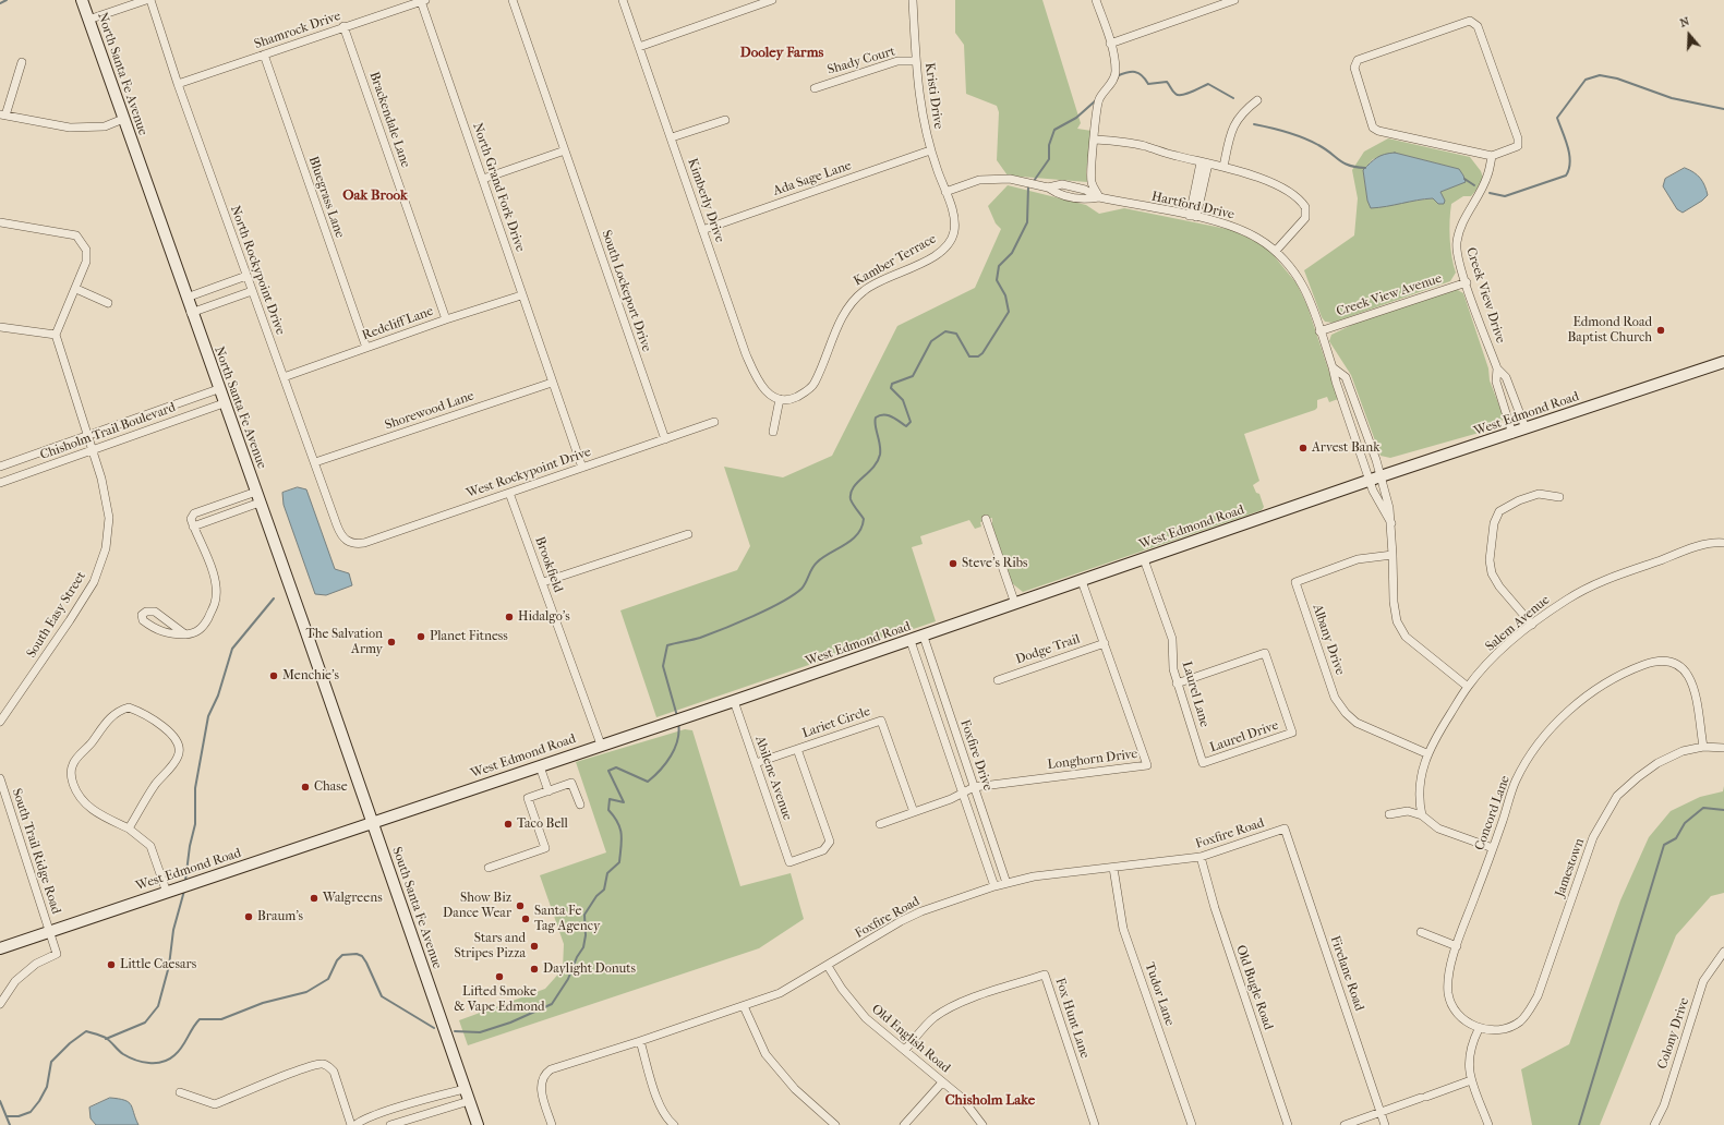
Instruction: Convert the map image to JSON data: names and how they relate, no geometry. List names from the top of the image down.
{
  "streets": {
    "main road": ["North Santa Fe Avenue", "West Edmond Road", "South Santa Fe Avenue"],
    "street": [
      "Shamrock Drive",
      "Shady Court",
      "Kristi Drive",
      "Brackendale Lane",
      "Ada Sage Lane",
      "North Grand Fork Drive",
      "Bluegrass Lane",
      "Kimberly Drive",
      "Hartford Drive",
      "Kamber Terrace",
      "North Rockypoint Drive",
      "South Lockeport Drive",
      "Creek View Avenue",
      "Creek View Drive",
      "Redcliff Lane",
      "Shorewood Lane",
      "Chisholm Trail Boulevard",
      "West Rockypoint Drive",
      "Brookfield",
      "South Easy Street",
      "Salem Avenue",
      "Albany Drive",
      "Dodge Trail",
      "Laurel Lane",
      "Lariet Circle",
      "Laurel Drive",
      "Foxfire Drive",
      "Longhorn Drive",
      "Abilene Avenue",
      "Concord Lane",
      "Foxfire Road",
      "South Trail Ridge Road",
      "Jamestown",
      "Firelane Road",
      "Old Bugle Road",
      "Tudor Lane",
      "Fox Hunt Lane",
      "Colony Drive",
      "Old English Road"
    ]
  },
  "crossings": [
    ["Shamrock Drive", "Brackendale Lane"],
    ["Shamrock Drive", "North Grand Fork Drive"],
    ["Shamrock Drive", "Bluegrass Lane"],
    ["Shamrock Drive", "North Rockypoint Drive"],
    ["Shady Court", "Kristi Drive"],
    ["North Santa Fe Avenue", "West Edmond Road"],
    ["North Santa Fe Avenue", "Chisholm Trail Boulevard"],
    ["North Santa Fe Avenue", "South Santa Fe Avenue"],
    ["Kristi Drive", "Ada Sage Lane"],
    ["Kristi Drive", "Hartford Drive"],
    ["Kristi Drive", "Kamber Terrace"],
    ["Brackendale Lane", "Redcliff Lane"],
    ["Ada Sage Lane", "Kimberly Drive"],
    ["North Grand Fork Drive", "Redcliff Lane"],
    ["North Grand Fork Drive", "Shorewood Lane"],
    ["North Grand Fork Drive", "West Rockypoint Drive"],
    ["Bluegrass Lane", "Redcliff Lane"],
    ["Kimberly Drive", "Kamber Terrace"],
    ["Hartford Drive", "Kamber Terrace"],
    ["Hartford Drive", "Creek View Avenue"],
    ["Hartford Drive", "West Edmond Road"],
    ["Hartford Drive", "Salem Avenue"],
    ["Hartford Drive", "Albany Drive"],
    ["North Rockypoint Drive", "Redcliff Lane"],
    ["North Rockypoint Drive", "Shorewood Lane"],
    ["North Rockypoint Drive", "West Rockypoint Drive"],
    ["South Lockeport Drive", "West Rockypoint Drive"],
    ["Creek View Avenue", "Creek View Drive"],
    ["Creek View Drive", "West Edmond Road"],
    ["West Edmond Road", "Brookfield"],
    ["West Edmond Road", "Laurel Lane"],
    ["West Edmond Road", "Foxfire Drive"],
    ["West Edmond Road", "Longhorn Drive"],
    ["West Edmond Road", "Abilene Avenue"],
    ["West Edmond Road", "South Trail Ridge Road"],
    ["West Edmond Road", "South Santa Fe Avenue"],
    ["Chisholm Trail Boulevard", "South Easy Street"],
    ["West Rockypoint Drive", "Brookfield"],
    ["Salem Avenue", "Albany Drive"],
    ["Dodge Trail", "Longhorn Drive"],
    ["Laurel Lane", "Laurel Drive"],
    ["Lariet Circle", "Longhorn Drive"],
    ["Lariet Circle", "Abilene Avenue"],
    ["Foxfire Drive", "Longhorn Drive"],
    ["Foxfire Drive", "Foxfire Road"],
    ["Concord Lane", "Jamestown"],
    ["Foxfire Road", "Firelane Road"],
    ["Foxfire Road", "Old Bugle Road"],
    ["Foxfire Road", "Tudor Lane"],
    ["Foxfire Road", "Old English Road"],
    ["Fox Hunt Lane", "Old English Road"]
  ],
  "districts": ["Dooley Farms", "Oak Brook", "Chisholm Lake"],
  "places": [
    "Edmond Road Baptist Church",
    "Arvest Bank",
    "Steve's Ribs",
    "Hidalgo's",
    "Planet Fitness",
    "The Salvation Army",
    "Menchie's",
    "Chase",
    "Taco Bell",
    "Walgreens",
    "Show Biz Dance Wear",
    "Braum's",
    "Santa Fe Tag Agency",
    "Stars and Stripes Pizza",
    "Little Caesars",
    "Daylight Donuts",
    "Lifted Smoke & Vape Edmond"
  ],
  "north": "top"
}
